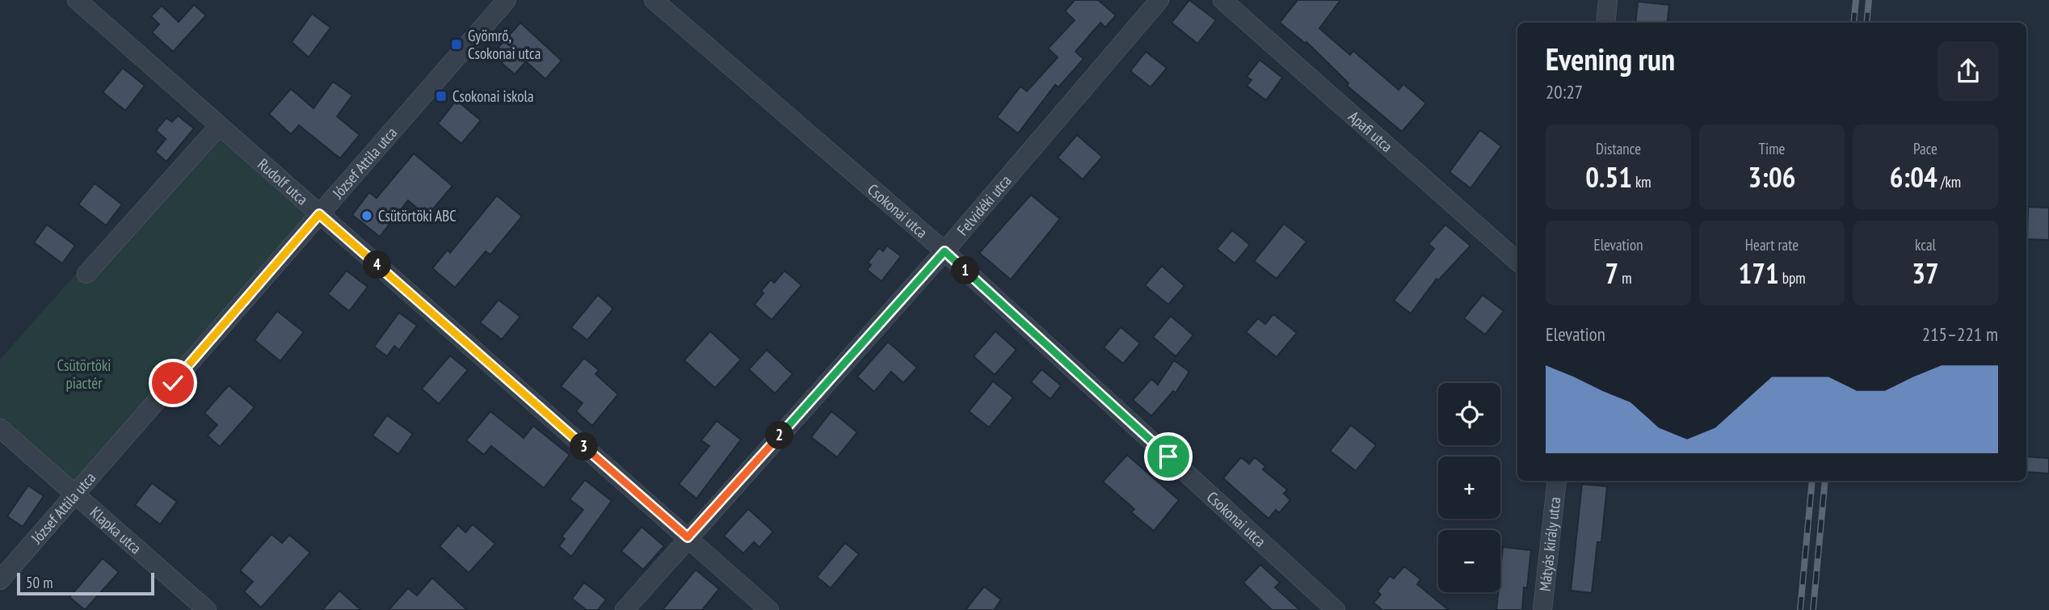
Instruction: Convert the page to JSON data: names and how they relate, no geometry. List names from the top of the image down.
{
  "streets": {
    "street": [
      "Apafi utca",
      "József Attila utca",
      "Rudolf utca",
      "Felvidéki utca",
      "Csokonai utca",
      "Klapka utca",
      "Mátyás király utca"
    ]
  },
  "crossings": [
    ["József Attila utca", "Rudolf utca"],
    ["József Attila utca", "Klapka utca"],
    ["Rudolf utca", "Felvidéki utca"],
    ["Felvidéki utca", "Csokonai utca"]
  ],
  "parks": ["Csütörtöki piactér"],
  "places": {
    "transit": ["Gyömrő, Csokonai utca", "Csokonai iskola"],
    "other": ["Csütörtöki ABC"]
  },
  "scale_bar": "50 m",
  "page": {
    "heading": ["Evening run", "20:27"],
    "stats": [
      ["Distance", "0.51 km"],
      ["Time", "3:06"],
      ["Pace", "6:04 /km"],
      ["Elevation", "7 m"],
      ["Heart rate", "171 bpm"],
      ["kcal", "37"]
    ],
    "pins": [
      "4",
      "1",
      "2",
      "3"
    ],
    "chart": ["Elevation", "215–221 m"],
    "map_buttons": ["+", "−"],
    "scale": "50 m"
  }
}
